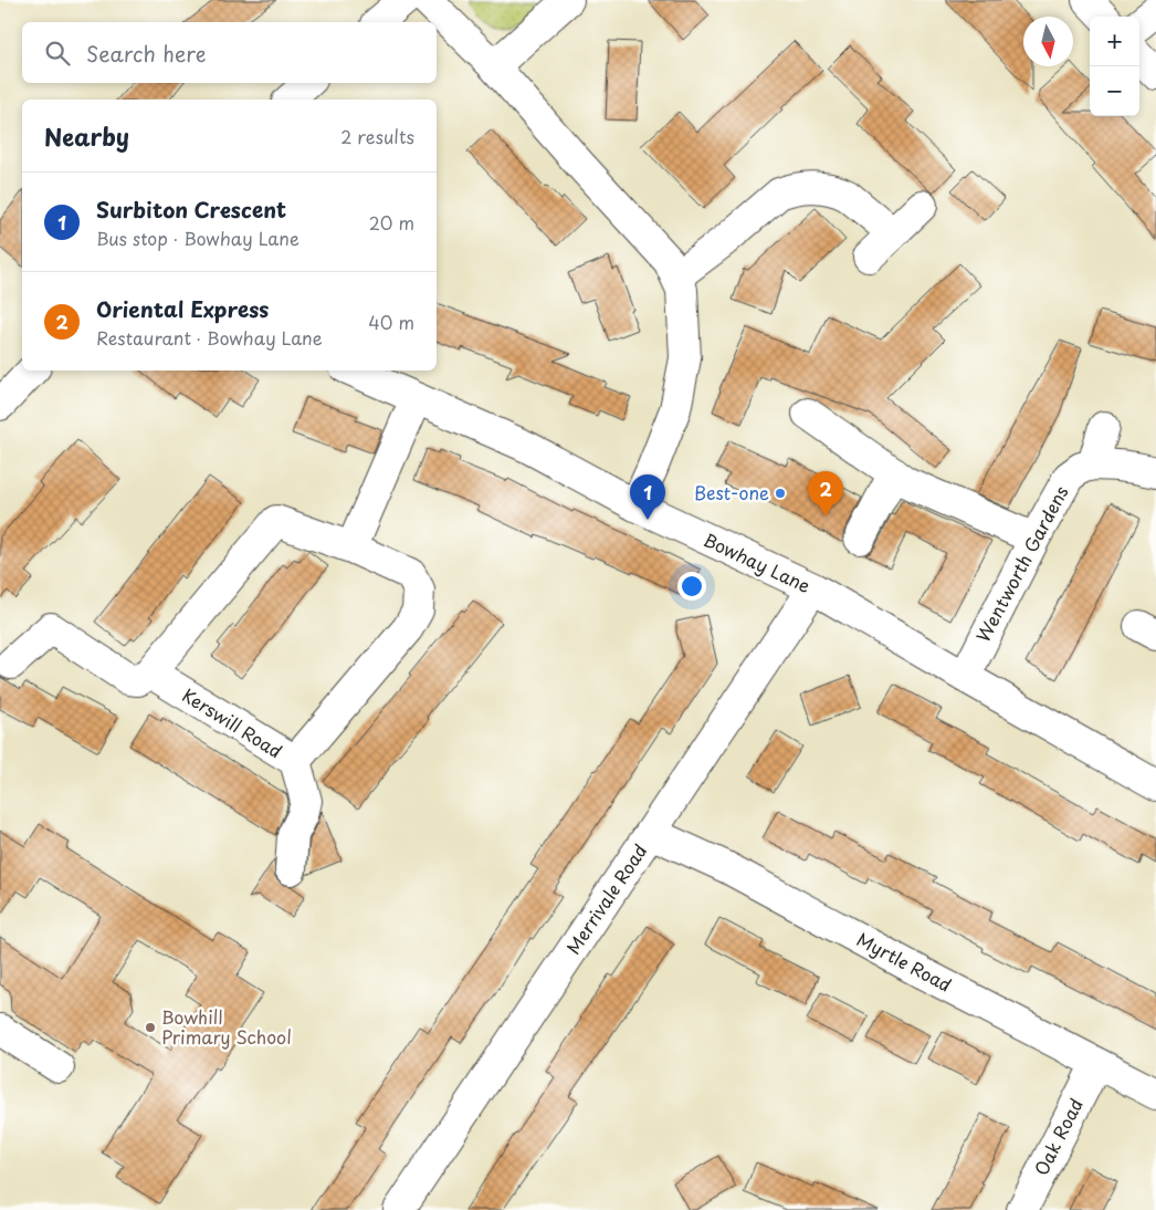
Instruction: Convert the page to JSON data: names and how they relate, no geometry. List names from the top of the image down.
{
  "streets": {
    "street": [
      "Bowhay Lane",
      "Wentworth Gardens",
      "Kerswill Road",
      "Merrivale Road",
      "Myrtle Road",
      "Oak Road"
    ]
  },
  "crossings": [
    ["Bowhay Lane", "Wentworth Gardens"],
    ["Bowhay Lane", "Merrivale Road"],
    ["Merrivale Road", "Myrtle Road"],
    ["Myrtle Road", "Oak Road"]
  ],
  "places": ["Best-one", "Bowhill Primary School"],
  "north": "bottom",
  "page": {
    "map_buttons": ["+", "−"],
    "search": "Search here",
    "heading": ["Nearby", "2 results"],
    "list": [
      {
        "mark": "1",
        "name": "Surbiton Crescent",
        "note": "Bus stop · Bowhay Lane",
        "value": "20 m"
      },
      {
        "mark": "2",
        "name": "Oriental Express",
        "note": "Restaurant · Bowhay Lane",
        "value": "40 m"
      }
    ],
    "pins": ["2", "1"]
  }
}
